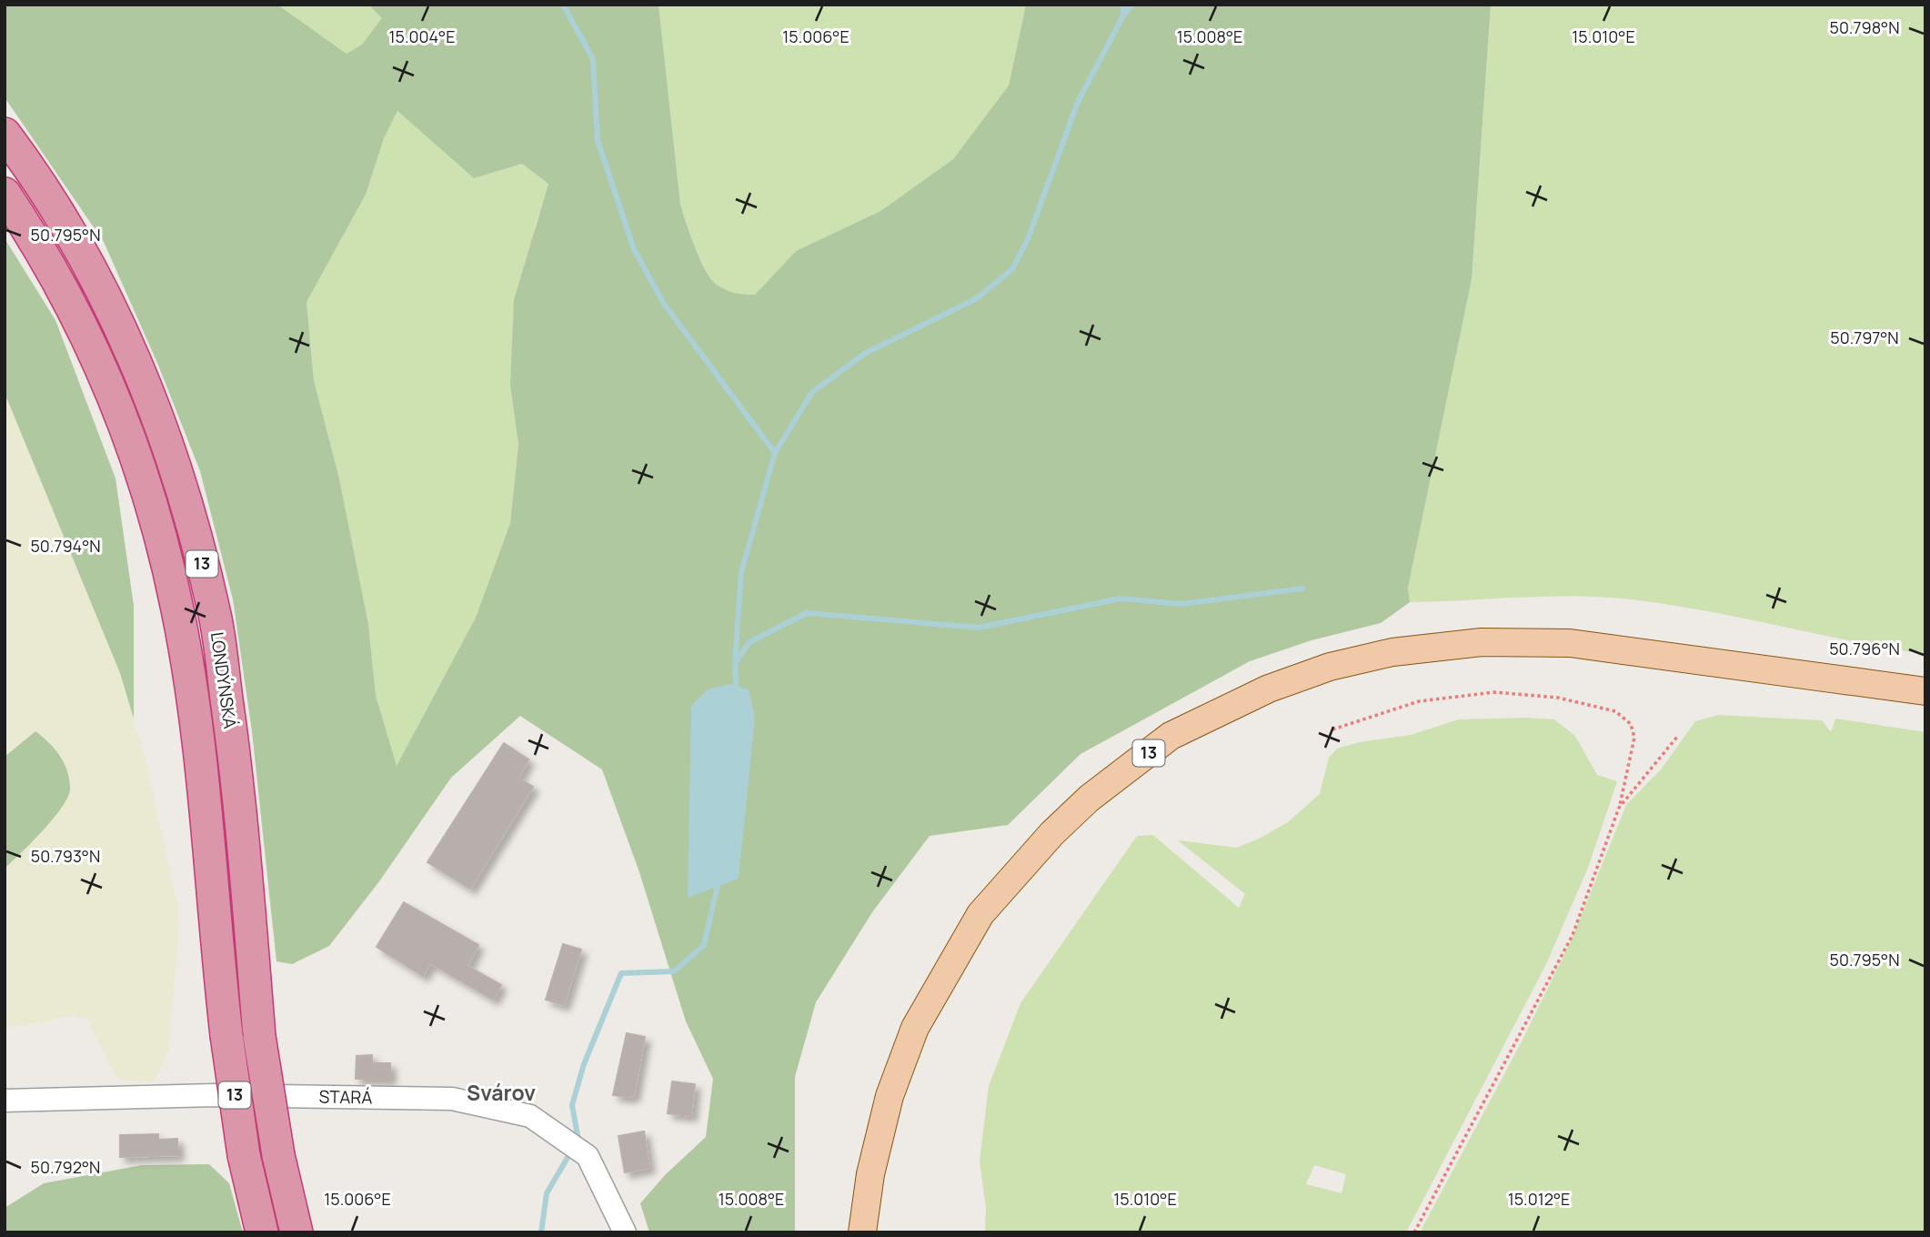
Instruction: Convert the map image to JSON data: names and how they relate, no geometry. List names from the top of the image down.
{
  "streets": {
    "highway": ["13", "LONDÝNSKÁ"],
    "street": ["STARÁ"]
  },
  "districts": ["Svárov"],
  "coordinates": [
    "50.798°N",
    "15.004°E",
    "15.006°E",
    "15.008°E",
    "15.010°E",
    "50.795°N",
    "50.797°N",
    "50.794°N",
    "50.796°N",
    "50.793°N",
    "50.792°N",
    "15.012°E"
  ]
}
